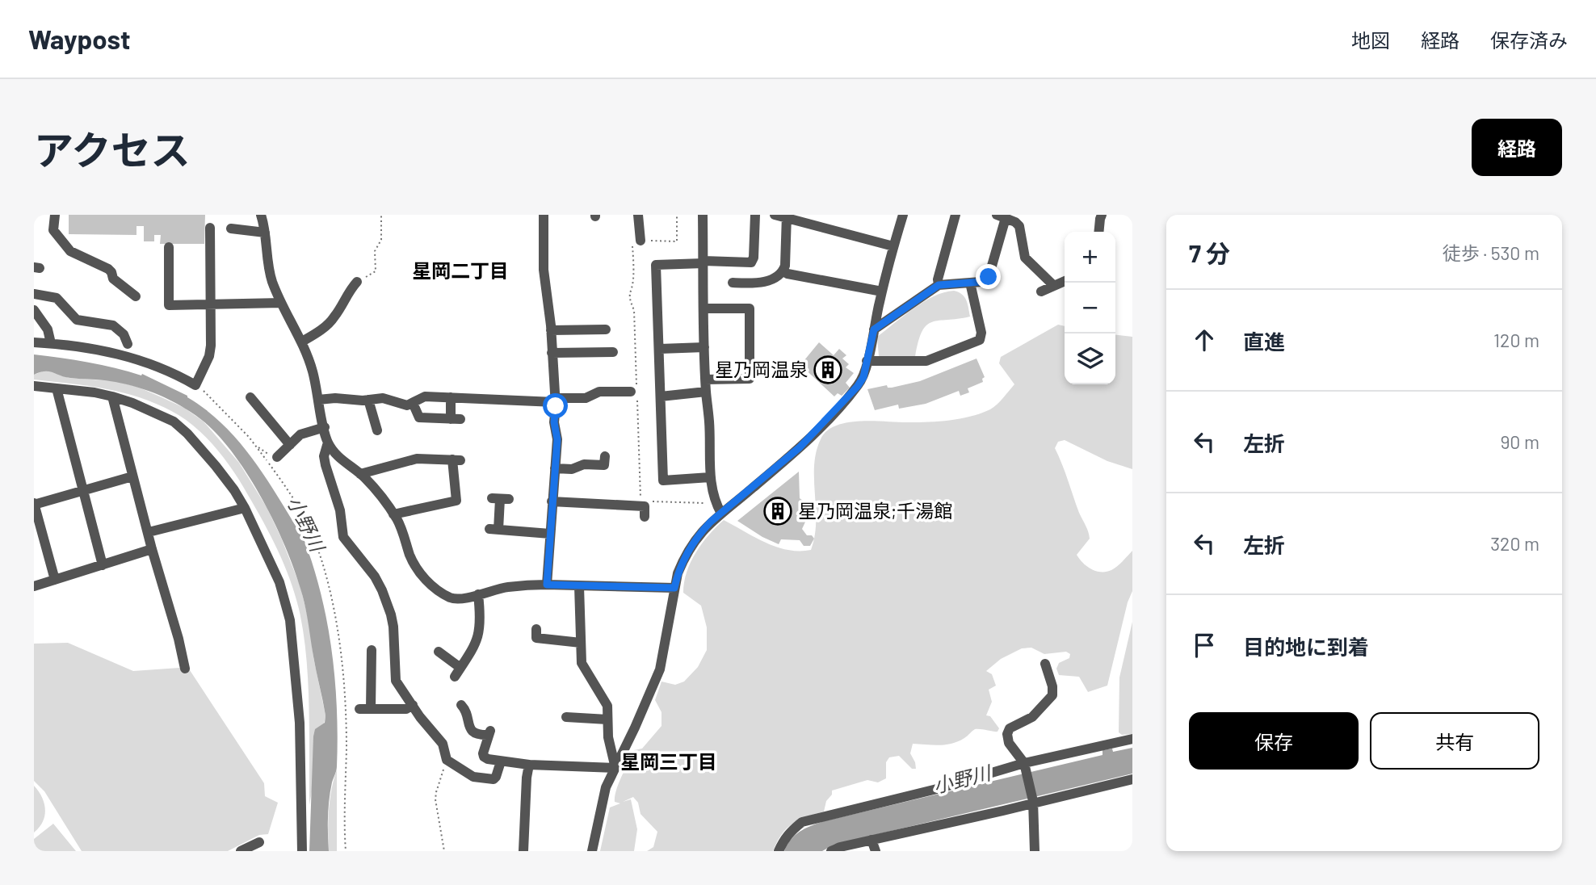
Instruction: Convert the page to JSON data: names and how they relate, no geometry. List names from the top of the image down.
{
  "districts": ["星岡二丁目", "星岡三丁目"],
  "water": ["小野川"],
  "places": {
    "building": ["星乃岡温泉", "星乃岡温泉;千湯館"]
  },
  "page": {
    "header": "Waypost",
    "nav": ["地図", "経路", "保存済み"],
    "title": "アクセス",
    "buttons": [
      "経路",
      ["保存", "共有"]
    ],
    "heading": ["7 分", "徒歩 · 530 m"],
    "map_buttons": ["+", "−"],
    "list": [
      ["直進", "120 m"],
      ["左折", "90 m"],
      ["左折", "320 m"],
      "目的地に到着"
    ]
  }
}
